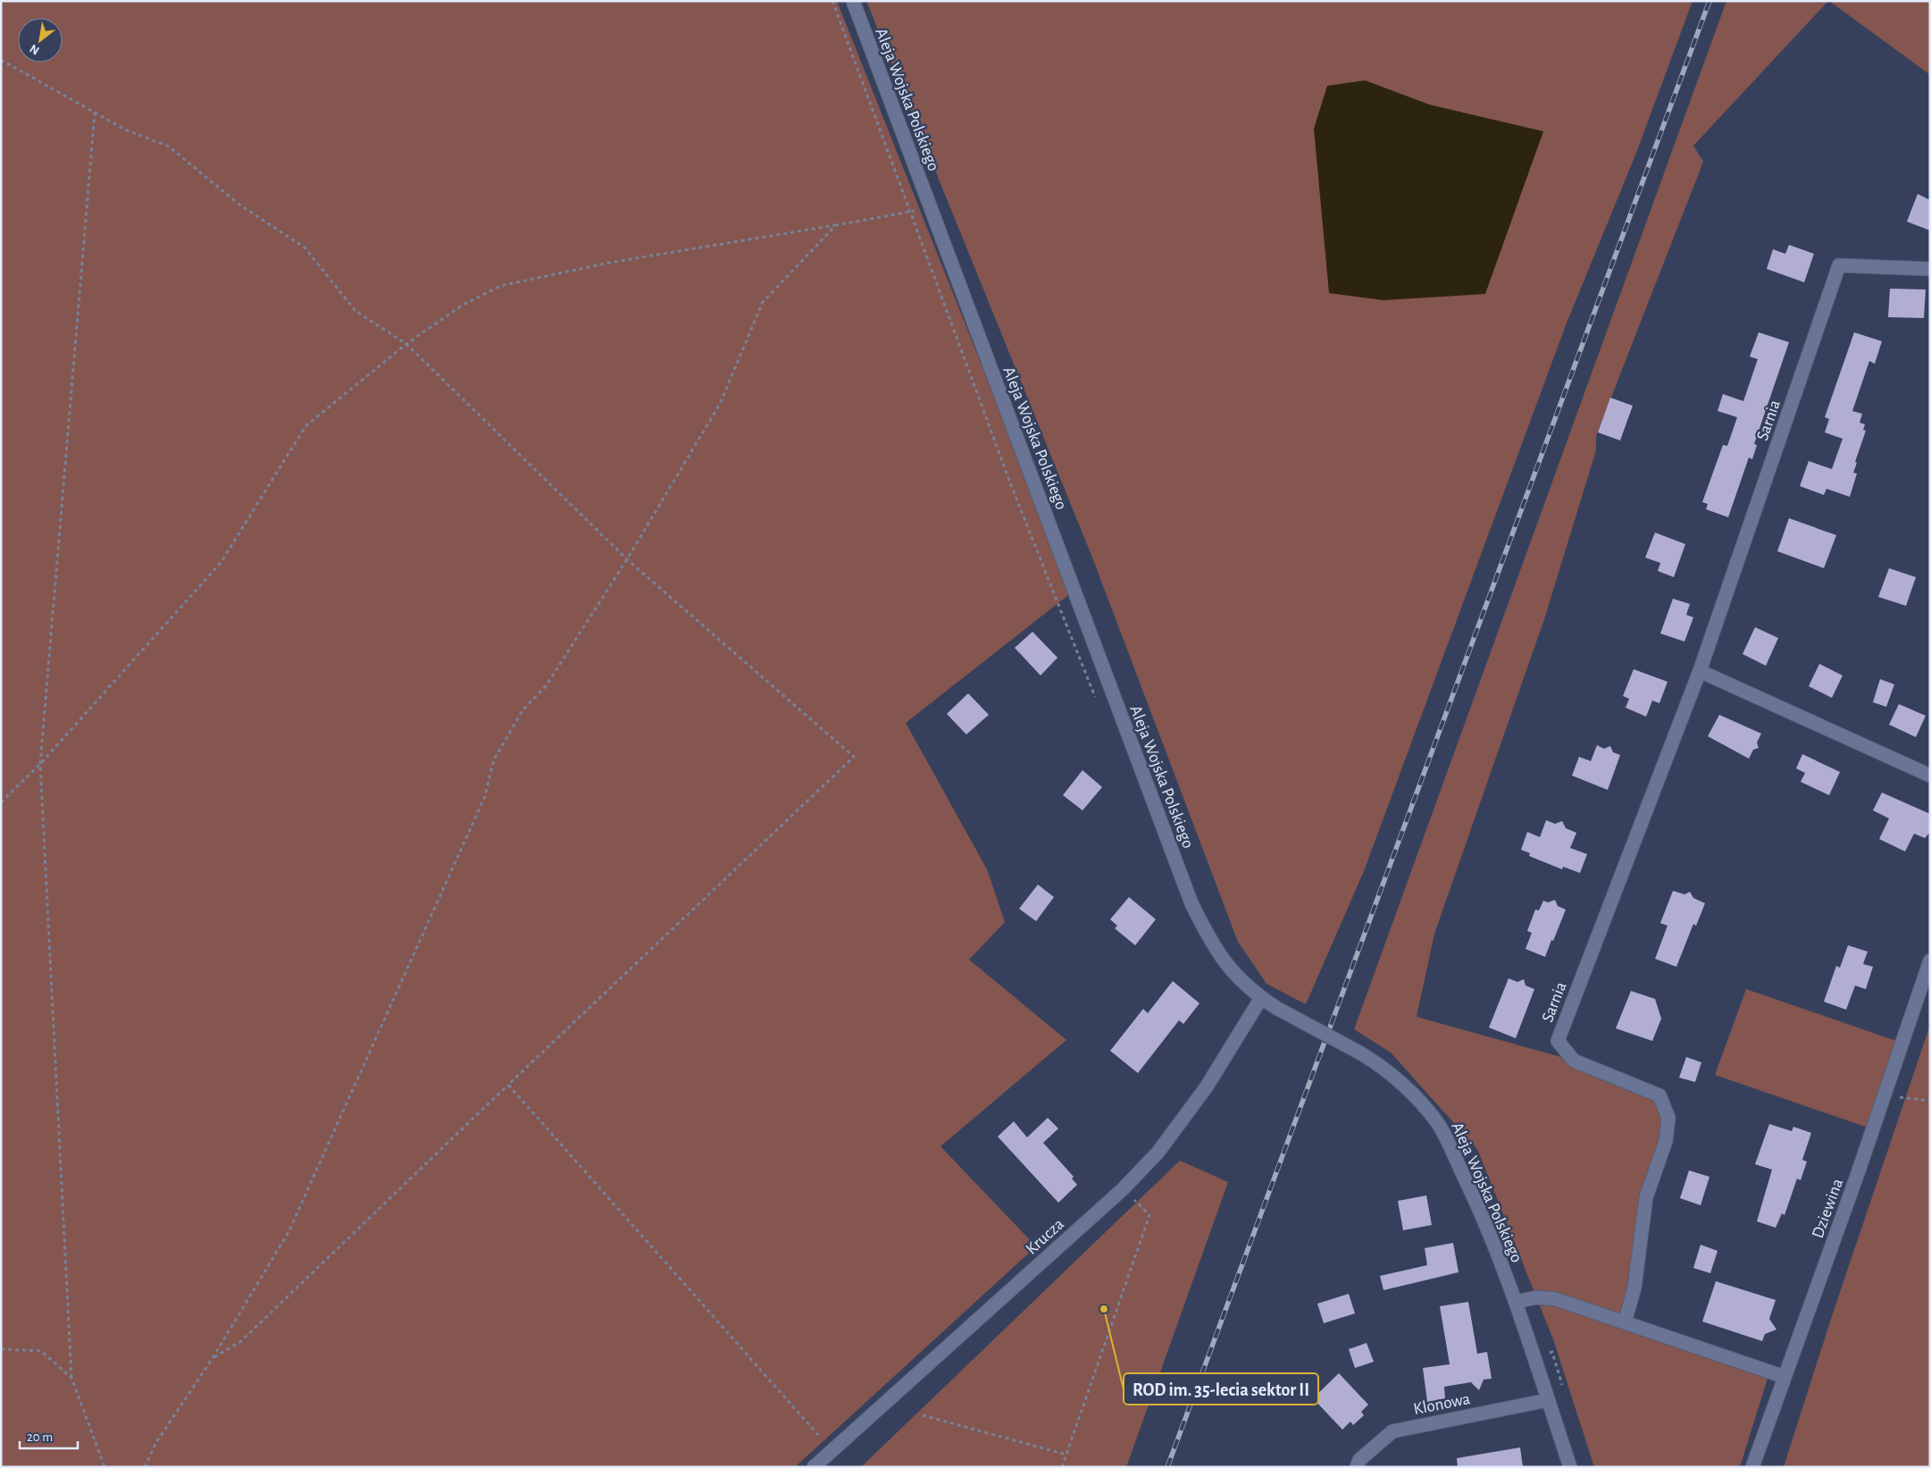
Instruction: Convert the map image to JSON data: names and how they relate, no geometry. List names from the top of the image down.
{
  "streets": {
    "street": [
      "Aleja Wojska Polskiego",
      "Sarnia",
      "Dziewina",
      "Krucza",
      "Klonowa"
    ]
  },
  "crossings": [
    ["Aleja Wojska Polskiego", "Krucza"],
    ["Aleja Wojska Polskiego", "Klonowa"]
  ],
  "places": ["ROD im. 35-lecia sektor II"],
  "scale_bar": "20 m",
  "north": "bottom left"
}
